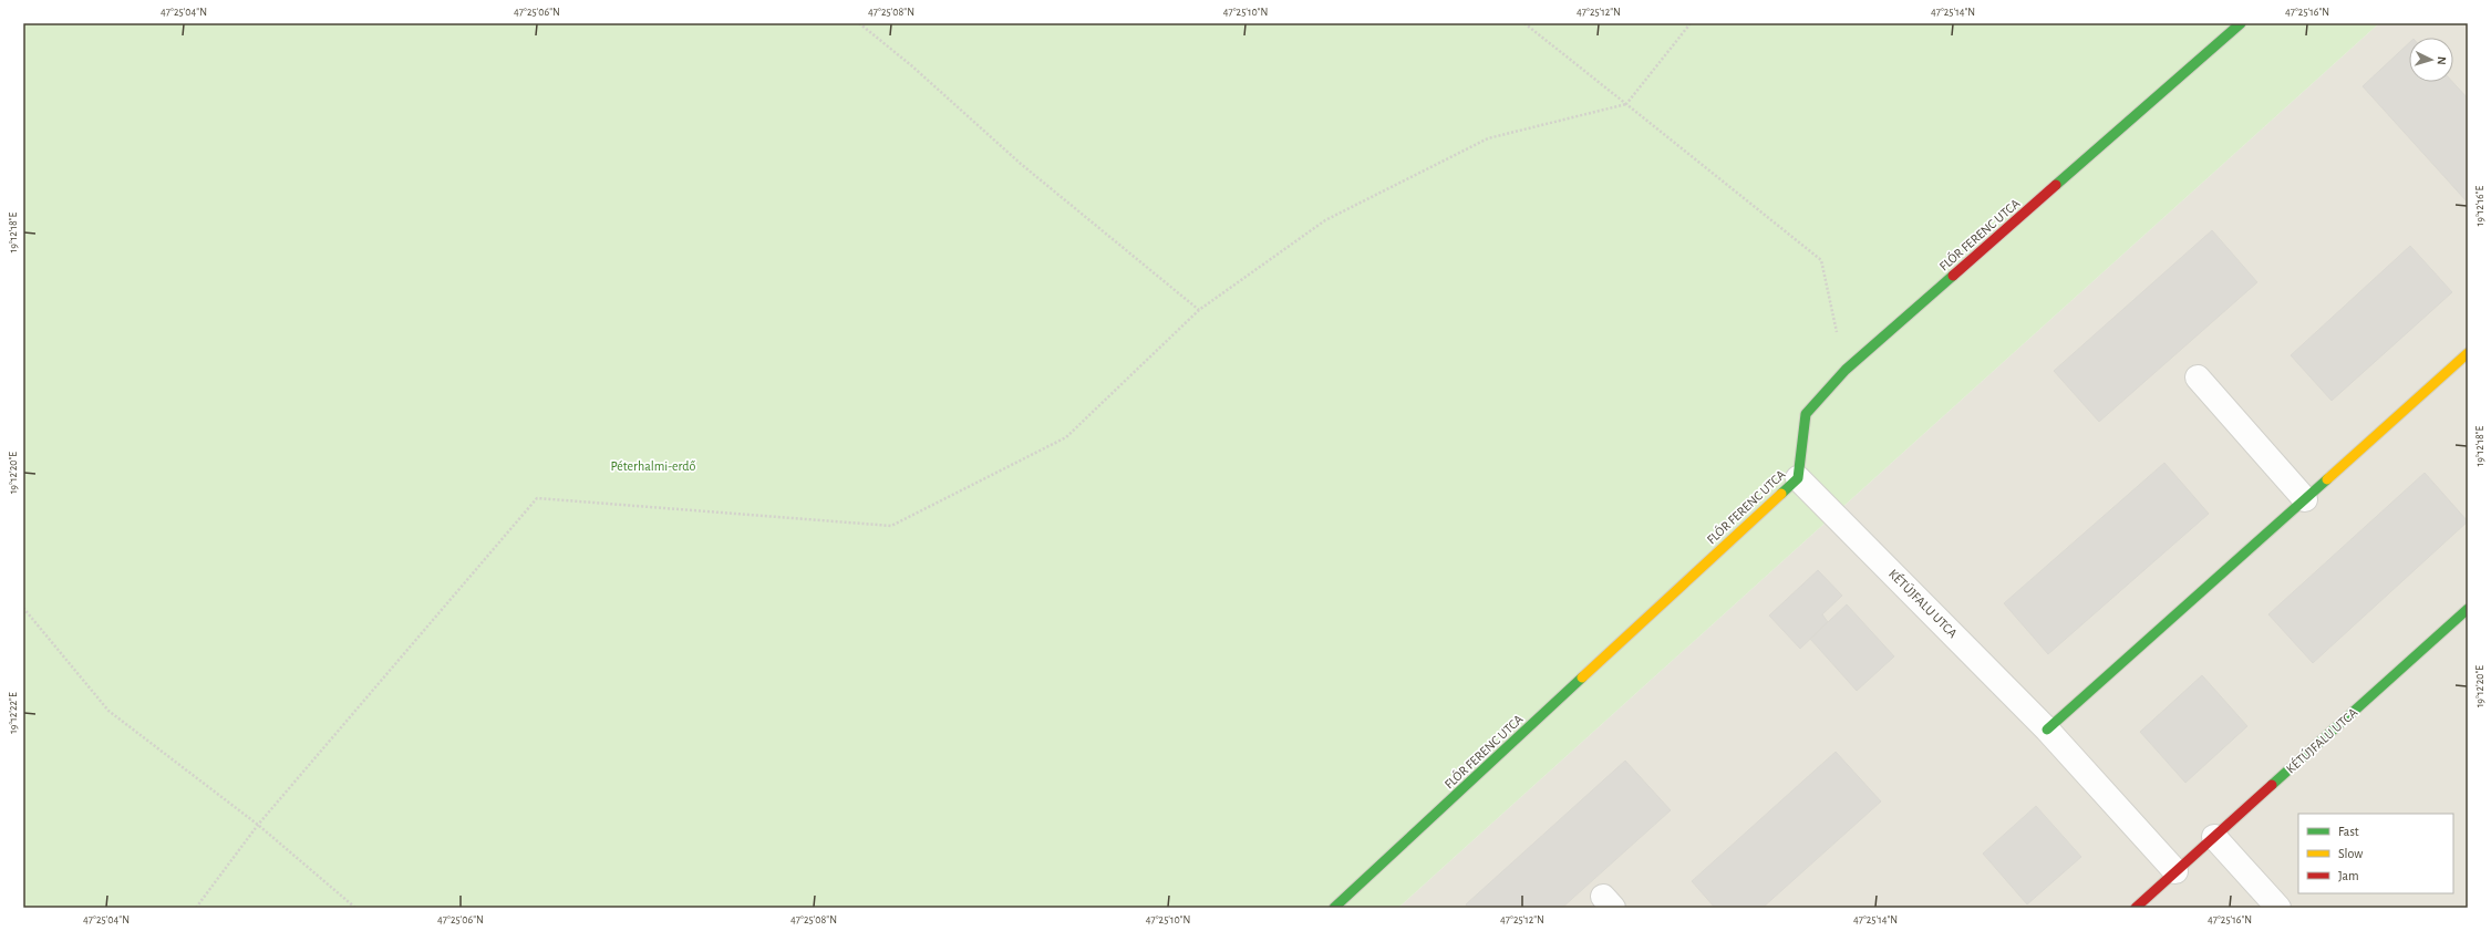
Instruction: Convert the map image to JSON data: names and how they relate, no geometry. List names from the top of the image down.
{
  "streets": {
    "street": ["FLÓR FERENC UTCA", "KÉTÚJFALU UTCA"]
  },
  "crossings": [
    ["FLÓR FERENC UTCA", "KÉTÚJFALU UTCA"]
  ],
  "parks": ["Péterhalmi-erdő"],
  "legend": ["Fast", "Slow", "Jam"],
  "north": "right",
  "coordinates": [
    "47°25'04\"N",
    "47°25'06\"N",
    "47°25'08\"N",
    "47°25'10\"N",
    "47°25'12\"N",
    "47°25'14\"N",
    "47°25'16\"N",
    "19°12'16\"E",
    "19°12'18\"E",
    "19°12'20\"E",
    "19°12'22\"E"
  ]
}
